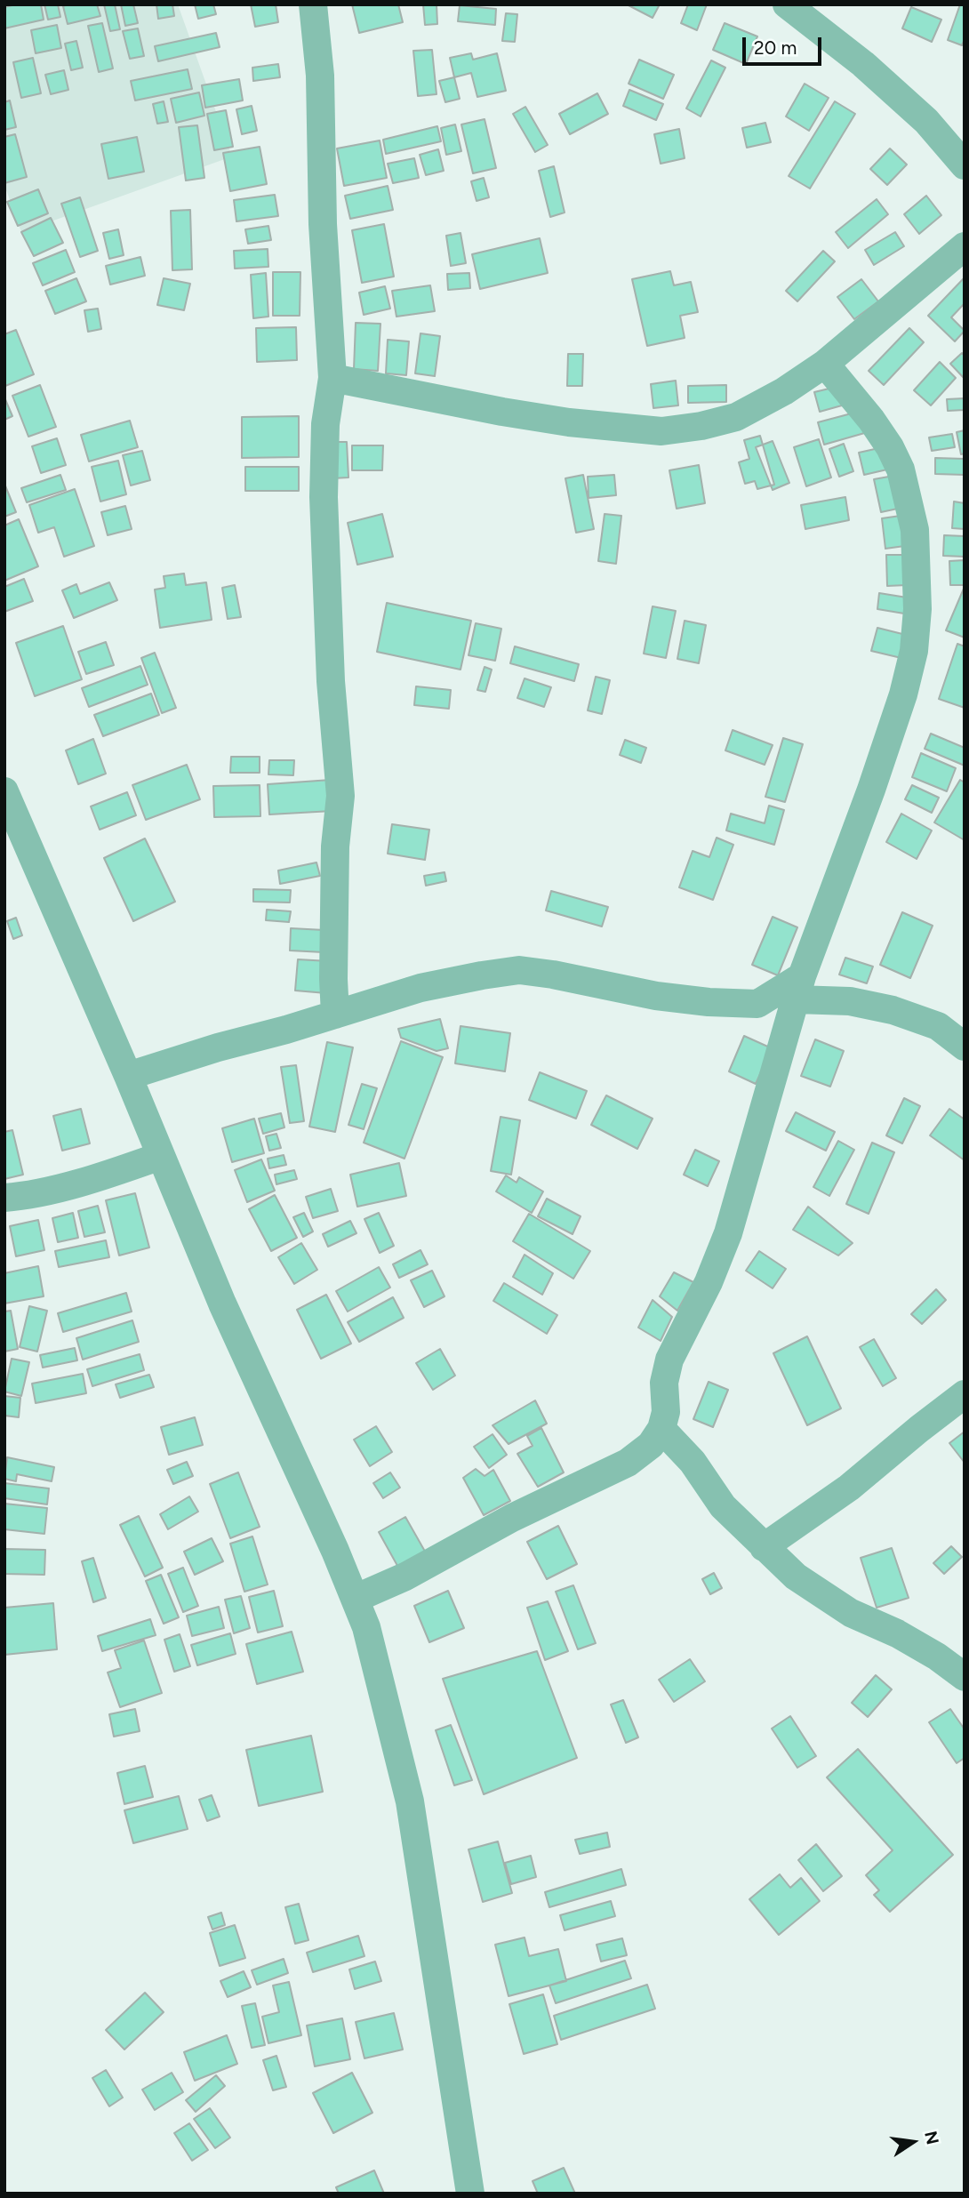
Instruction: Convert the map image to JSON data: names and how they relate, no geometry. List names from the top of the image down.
{
  "scale_bar": "20 m",
  "north": "right"
}
